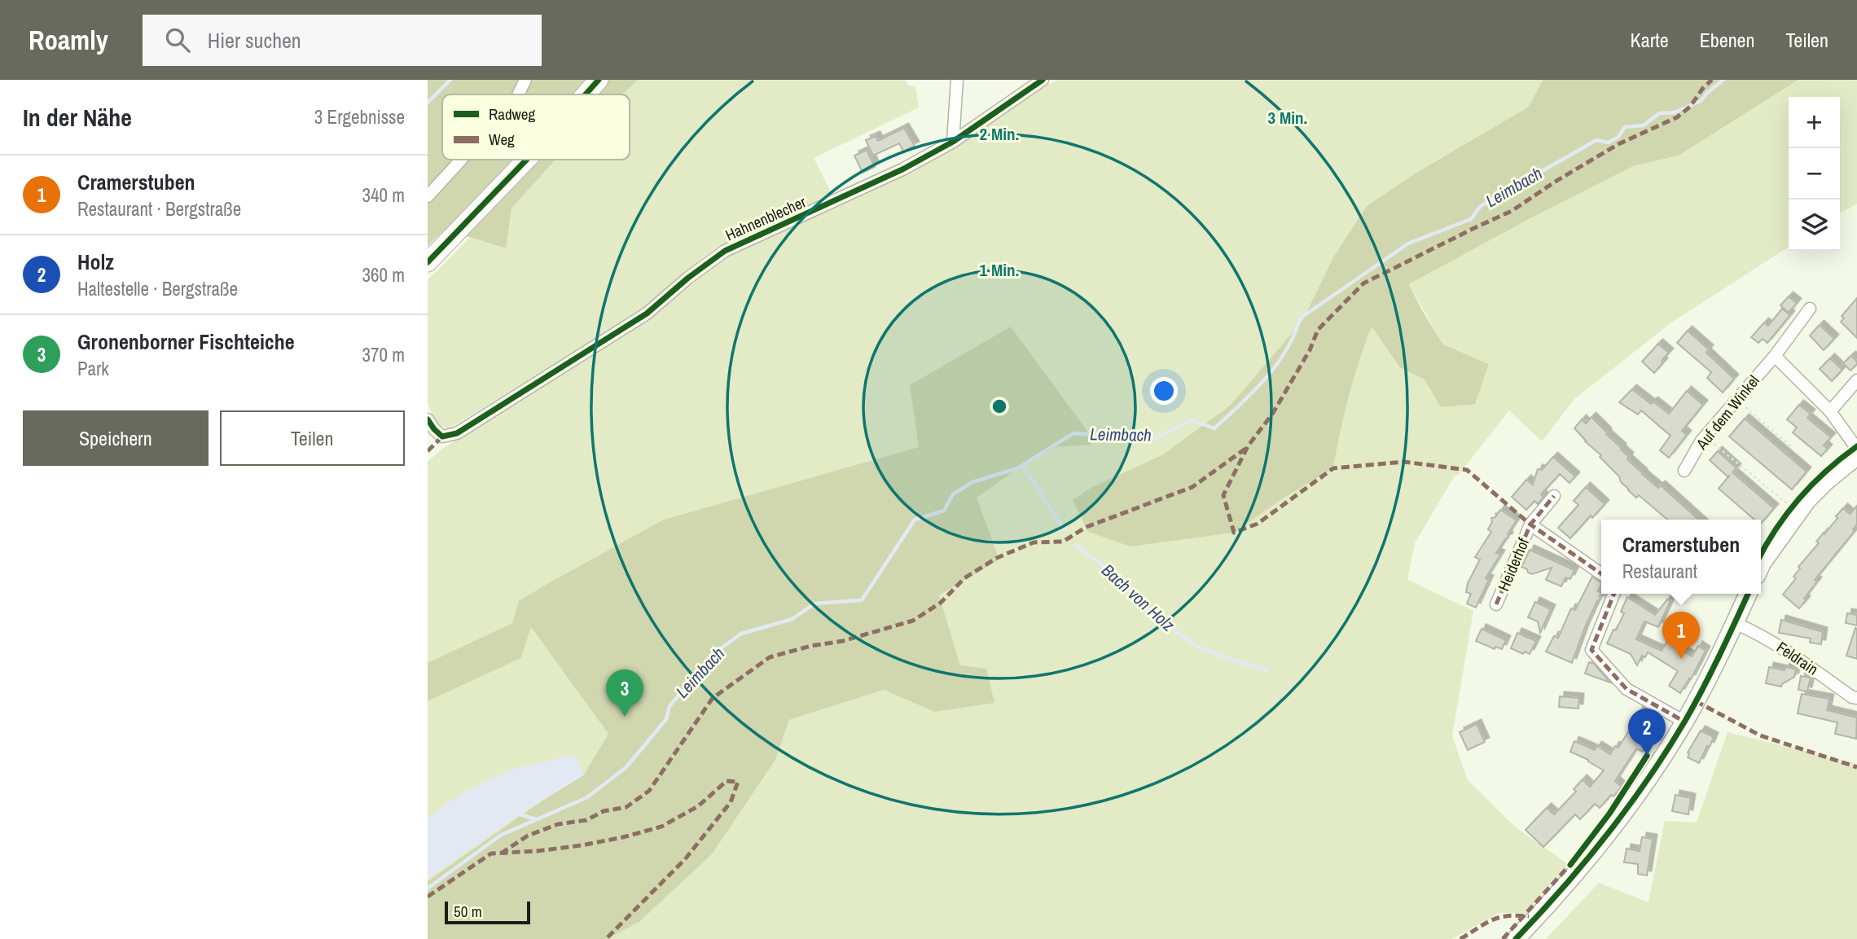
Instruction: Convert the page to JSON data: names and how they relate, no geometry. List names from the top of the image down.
{
  "streets": {
    "street": [
      "Hahnenblecher",
      "Auf dem Winkel",
      "Heiderhof",
      "Feldrain"
    ]
  },
  "water": ["Leimbach", "Bach von Holz"],
  "legend": ["Radweg", "Weg"],
  "scale_bar": "50 m",
  "page": {
    "header": "Roamly",
    "search": "Hier suchen",
    "nav": ["Karte", "Ebenen", "Teilen"],
    "heading": ["In der Nähe", "3 Ergebnisse"],
    "map_buttons": ["+", "−"],
    "list": [
      {
        "mark": "1",
        "name": "Cramerstuben",
        "note": "Restaurant · Bergstraße",
        "value": "340 m"
      },
      {
        "mark": "2",
        "name": "Holz",
        "note": "Haltestelle · Bergstraße",
        "value": "360 m"
      },
      {
        "mark": "3",
        "name": "Gronenborner Fischteiche",
        "note": "Park",
        "value": "370 m"
      }
    ],
    "buttons": ["Speichern", "Teilen"],
    "popup": ["Cramerstuben", "Restaurant"],
    "pins": ["1", "3", "2"],
    "scale": "50 m"
  },
  "rings": ["3 Min.", "2 Min.", "1 Min."]
}
